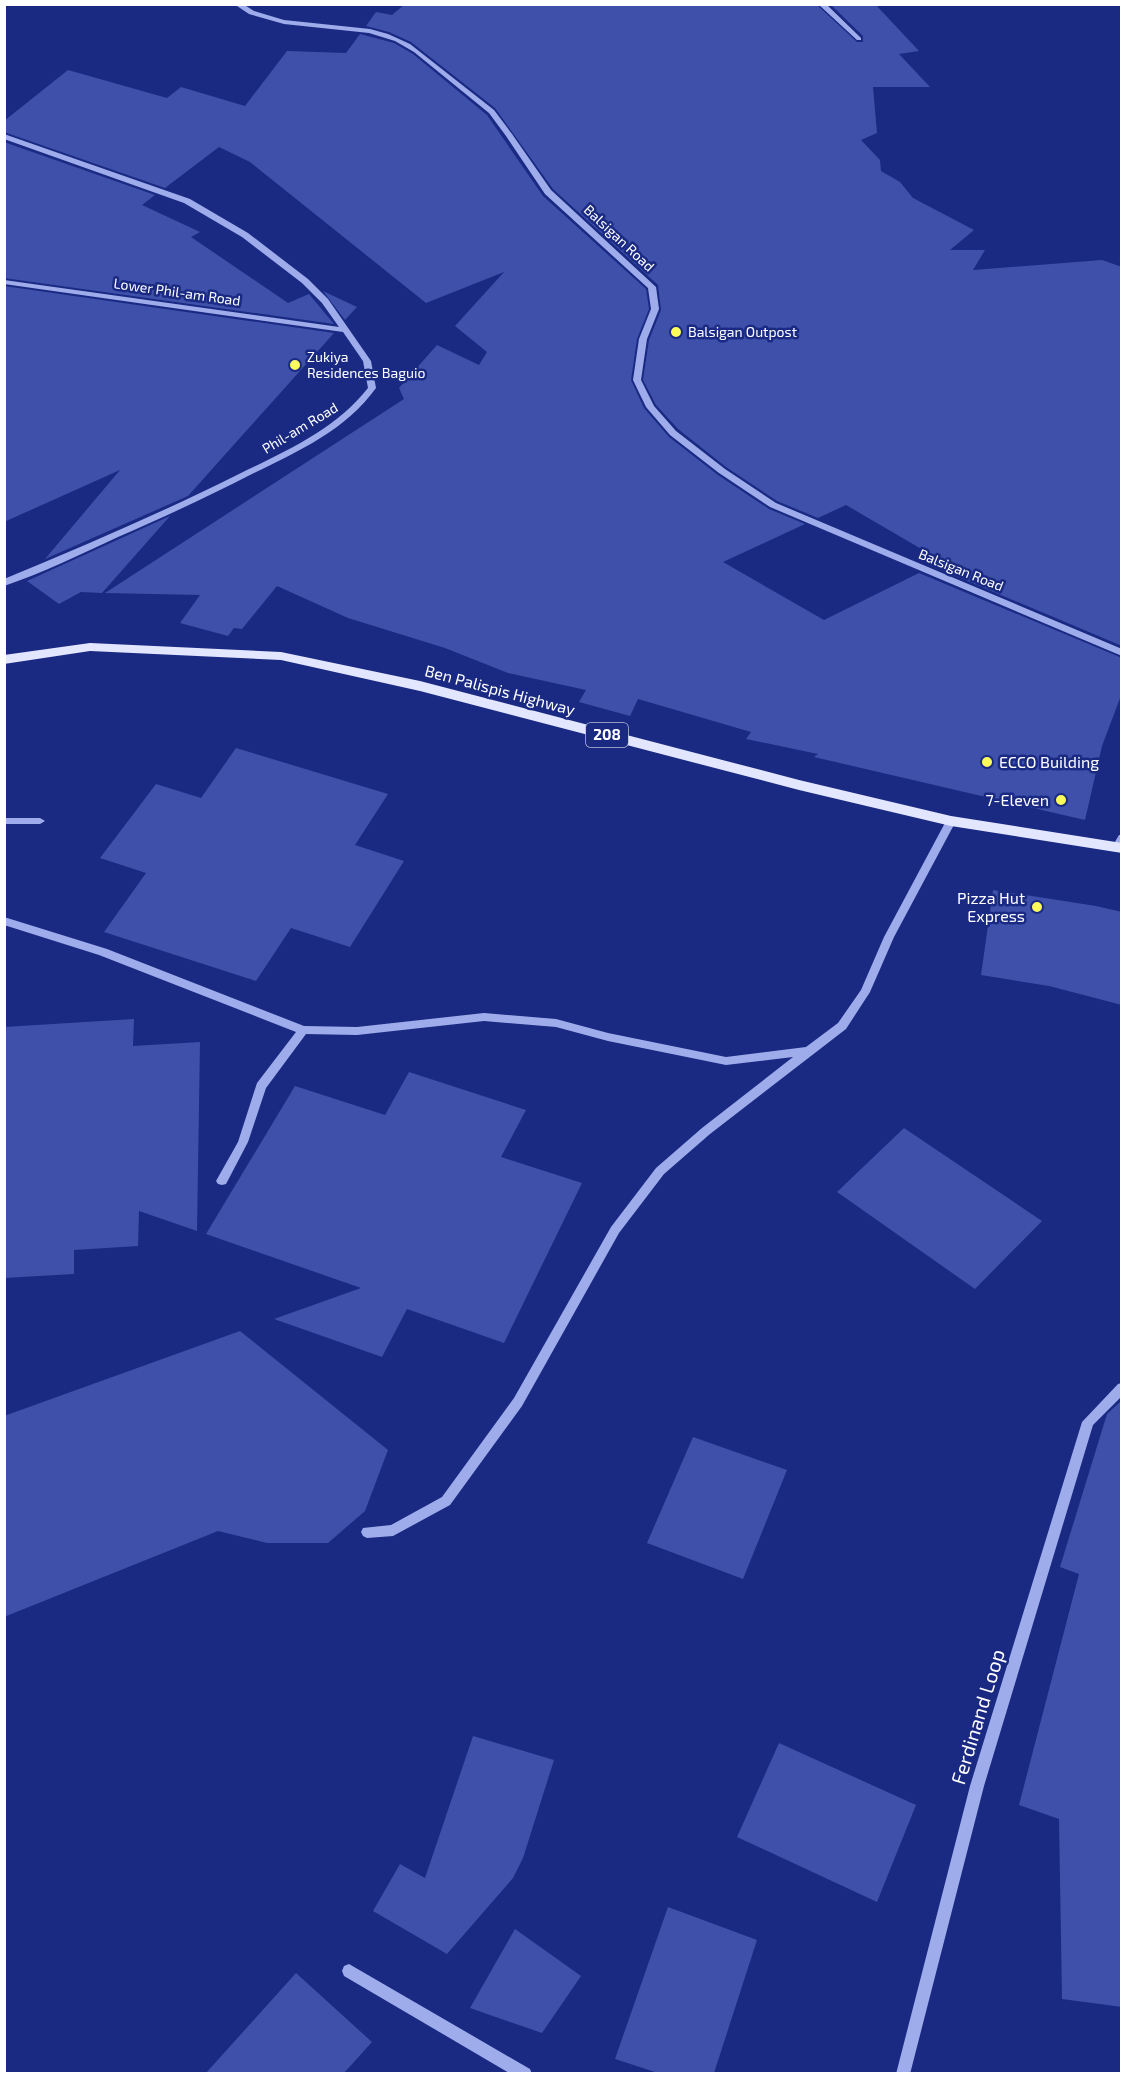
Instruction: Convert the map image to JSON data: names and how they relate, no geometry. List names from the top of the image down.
{
  "streets": {
    "main road": ["Ben Palispis Highway", "208"],
    "street": [
      "Balsigan Road",
      "Lower Phil-am Road",
      "Phil-am Road",
      "Ferdinand Loop"
    ]
  },
  "crossings": [
    ["Lower Phil-am Road", "Phil-am Road"]
  ],
  "places": [
    "Balsigan Outpost",
    "Zukiya Residences Baguio",
    "ECCO Building",
    "7-Eleven",
    "Pizza Hut Express"
  ]
}
